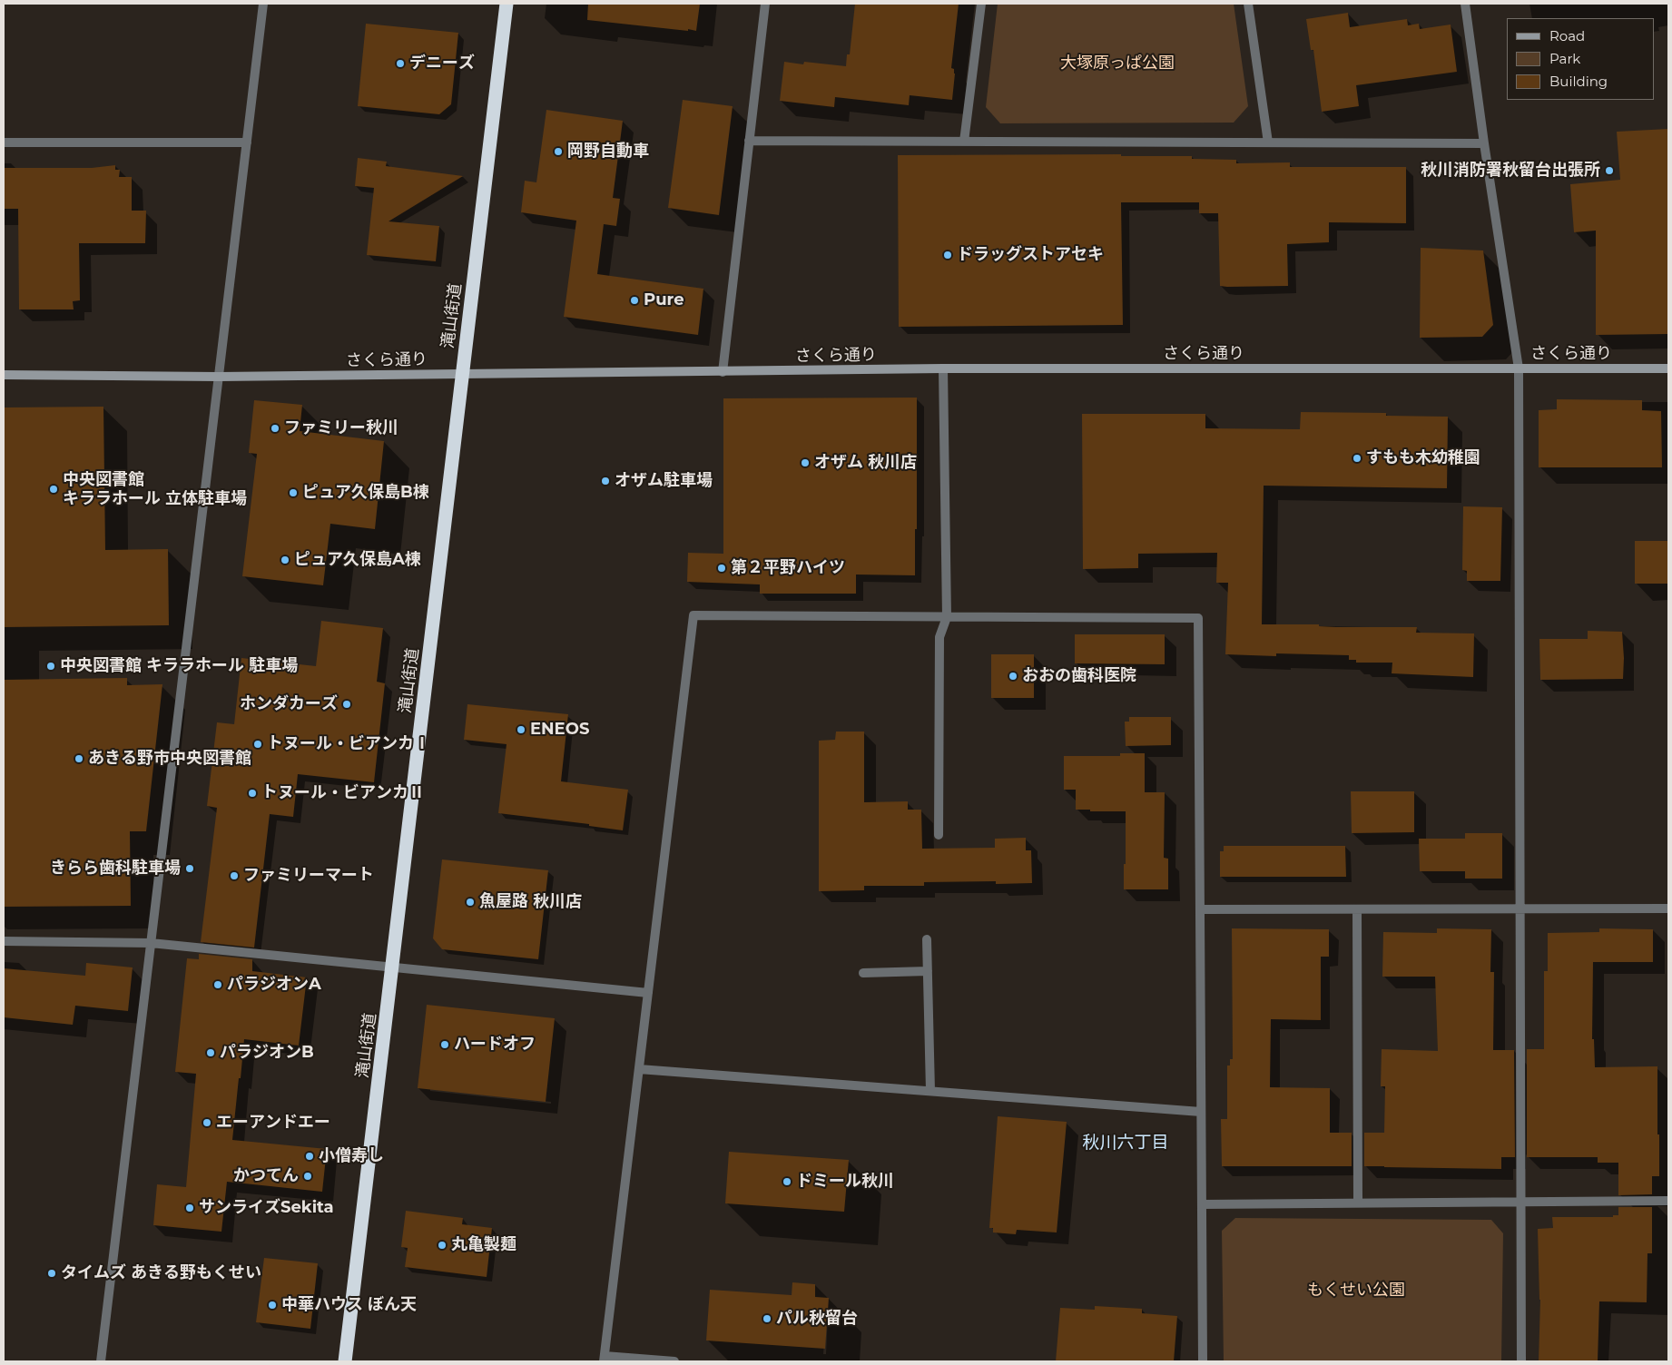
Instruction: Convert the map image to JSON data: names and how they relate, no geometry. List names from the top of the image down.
{
  "streets": {
    "highway": ["滝山街道"],
    "street": ["さくら通り"]
  },
  "crossings": [
    ["滝山街道", "さくら通り"]
  ],
  "districts": ["秋川六丁目"],
  "parks": ["大塚原っぱ公園", "もくせい公園"],
  "places": [
    "デニーズ",
    "岡野自動車",
    "秋川消防署秋留台出張所",
    "ドラッグストアセキ",
    "Pure",
    "ファミリー秋川",
    "すもも木幼稚園",
    "オザム 秋川店",
    "オザム駐車場",
    "中央図書館 キララホール 立体駐車場",
    "ピュア久保島B棟",
    "ピュア久保島A棟",
    "第２平野ハイツ",
    "中央図書館 キララホール 駐車場",
    "おおの歯科医院",
    "ホンダカーズ",
    "ENEOS",
    "トヌール・ビアンカⅠ",
    "あきる野市中央図書館",
    "トヌール・ビアンカⅡ",
    "きらら歯科駐車場",
    "ファミリーマート",
    "魚屋路 秋川店",
    "パラジオンA",
    "ハードオフ",
    "パラジオンB",
    "エーアンドエー",
    "小僧寿し",
    "かつてん",
    "ドミール秋川",
    "サンライズSekita",
    "丸亀製麺",
    "タイムズ あきる野もくせい",
    "中華ハウス ぼん天",
    "パル秋留台"
  ],
  "legend": ["Road", "Park", "Building"]
}
